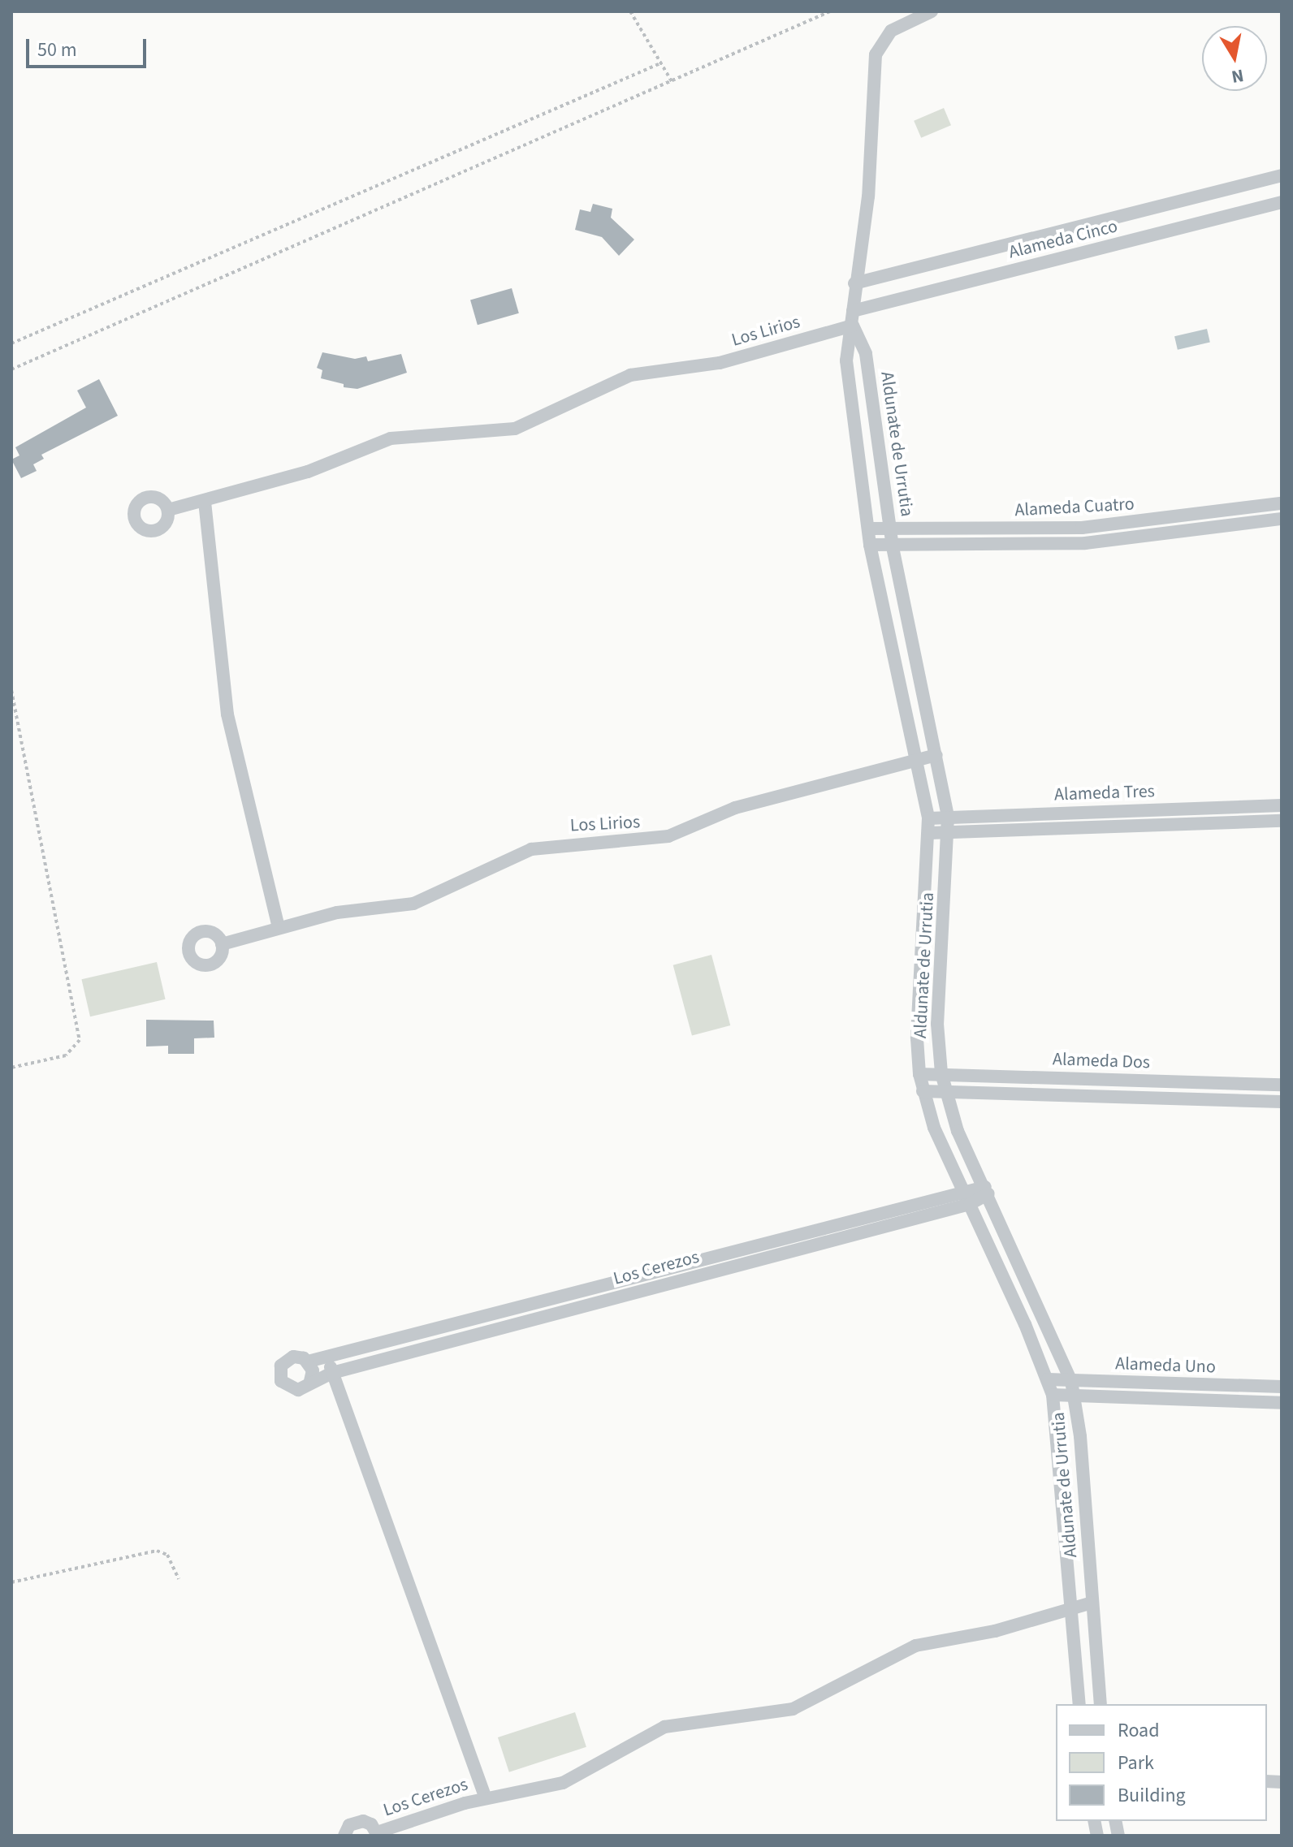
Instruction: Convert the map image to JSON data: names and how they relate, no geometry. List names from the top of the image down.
{
  "streets": {
    "street": [
      "Alameda Cinco",
      "Los Lirios",
      "Aldunate de Urrutia",
      "Alameda Cuatro",
      "Alameda Tres",
      "Alameda Dos",
      "Los Cerezos",
      "Alameda Uno"
    ]
  },
  "crossings": [
    ["Alameda Cinco", "Los Lirios"],
    ["Alameda Cinco", "Aldunate de Urrutia"],
    ["Los Lirios", "Aldunate de Urrutia"],
    ["Aldunate de Urrutia", "Alameda Cuatro"],
    ["Aldunate de Urrutia", "Alameda Tres"],
    ["Aldunate de Urrutia", "Alameda Dos"],
    ["Aldunate de Urrutia", "Los Cerezos"],
    ["Aldunate de Urrutia", "Alameda Uno"]
  ],
  "legend": ["Road", "Park", "Building"],
  "scale_bar": "50 m",
  "north": "bottom"
}
